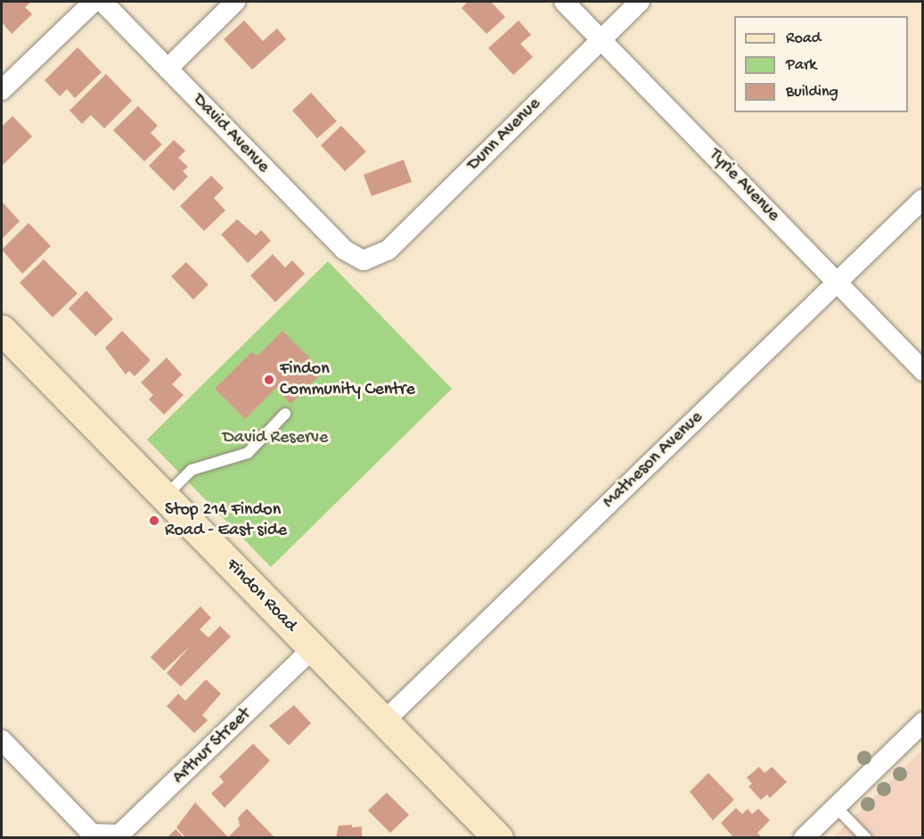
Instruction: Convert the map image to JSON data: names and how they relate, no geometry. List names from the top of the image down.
{
  "streets": {
    "main road": ["Findon Road"],
    "street": [
      "David Avenue",
      "Dunn Avenue",
      "Tyrie Avenue",
      "Matheson Avenue",
      "Arthur Street"
    ]
  },
  "crossings": [
    ["David Avenue", "Dunn Avenue"],
    ["Dunn Avenue", "Tyrie Avenue"],
    ["Tyrie Avenue", "Matheson Avenue"],
    ["Matheson Avenue", "Findon Road"],
    ["Findon Road", "Arthur Street"]
  ],
  "parks": ["David Reserve"],
  "places": ["Findon Community Centre", "Stop 214 Findon Road - East side"],
  "legend": ["Road", "Park", "Building"]
}
